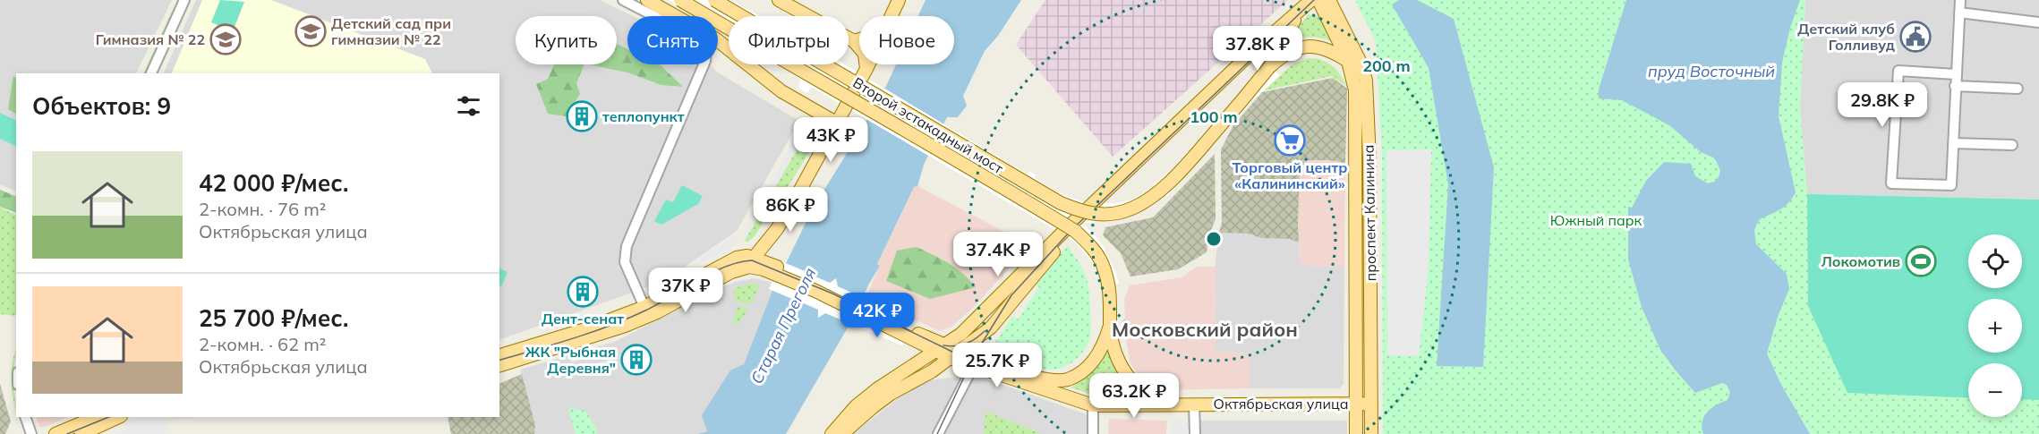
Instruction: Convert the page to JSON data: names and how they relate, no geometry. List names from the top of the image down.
{
  "streets": {
    "main road": ["Второй эстакадный мост", "проспект Калинина", "Октябрьская улица"]
  },
  "crossings": [
    ["Второй эстакадный мост", "Октябрьская улица"],
    ["проспект Калинина", "Октябрьская улица"]
  ],
  "districts": ["Московский район"],
  "water": ["пруд Восточный", "Старая Преголя"],
  "parks": ["Южный парк"],
  "places": {
    "school or university": ["Детский сад при гимназии № 22", "Гимназия № 22"],
    "public building": ["Детский клуб Голливуд"],
    "building": ["теплопункт", "Дент-сенат", "ЖК \"Рыбная Деревня\""],
    "supermarket": ["Торговый центр «Калининский»"],
    "sports": ["Локомотив"]
  },
  "page": {
    "chip": [
      "Купить",
      "Снять",
      "Фильтры",
      "Новое"
    ],
    "price": [
      "37.8K ₽",
      "29.8K ₽",
      "43K ₽",
      "86K ₽",
      "37.4K ₽",
      "37K ₽",
      "42K ₽",
      "25.7K ₽",
      "63.2K ₽"
    ],
    "heading": "Объектов: 9",
    "list": [
      {
        "name": "42 000 ₽/мес.",
        "note": "2-комн. · 76 m² · Октябрьская улица"
      },
      {
        "name": "25 700 ₽/мес.",
        "note": "2-комн. · 62 m² · Октябрьская улица"
      }
    ],
    "map_buttons": ["+", "−"]
  },
  "rings": ["200 m", "100 m"]
}
